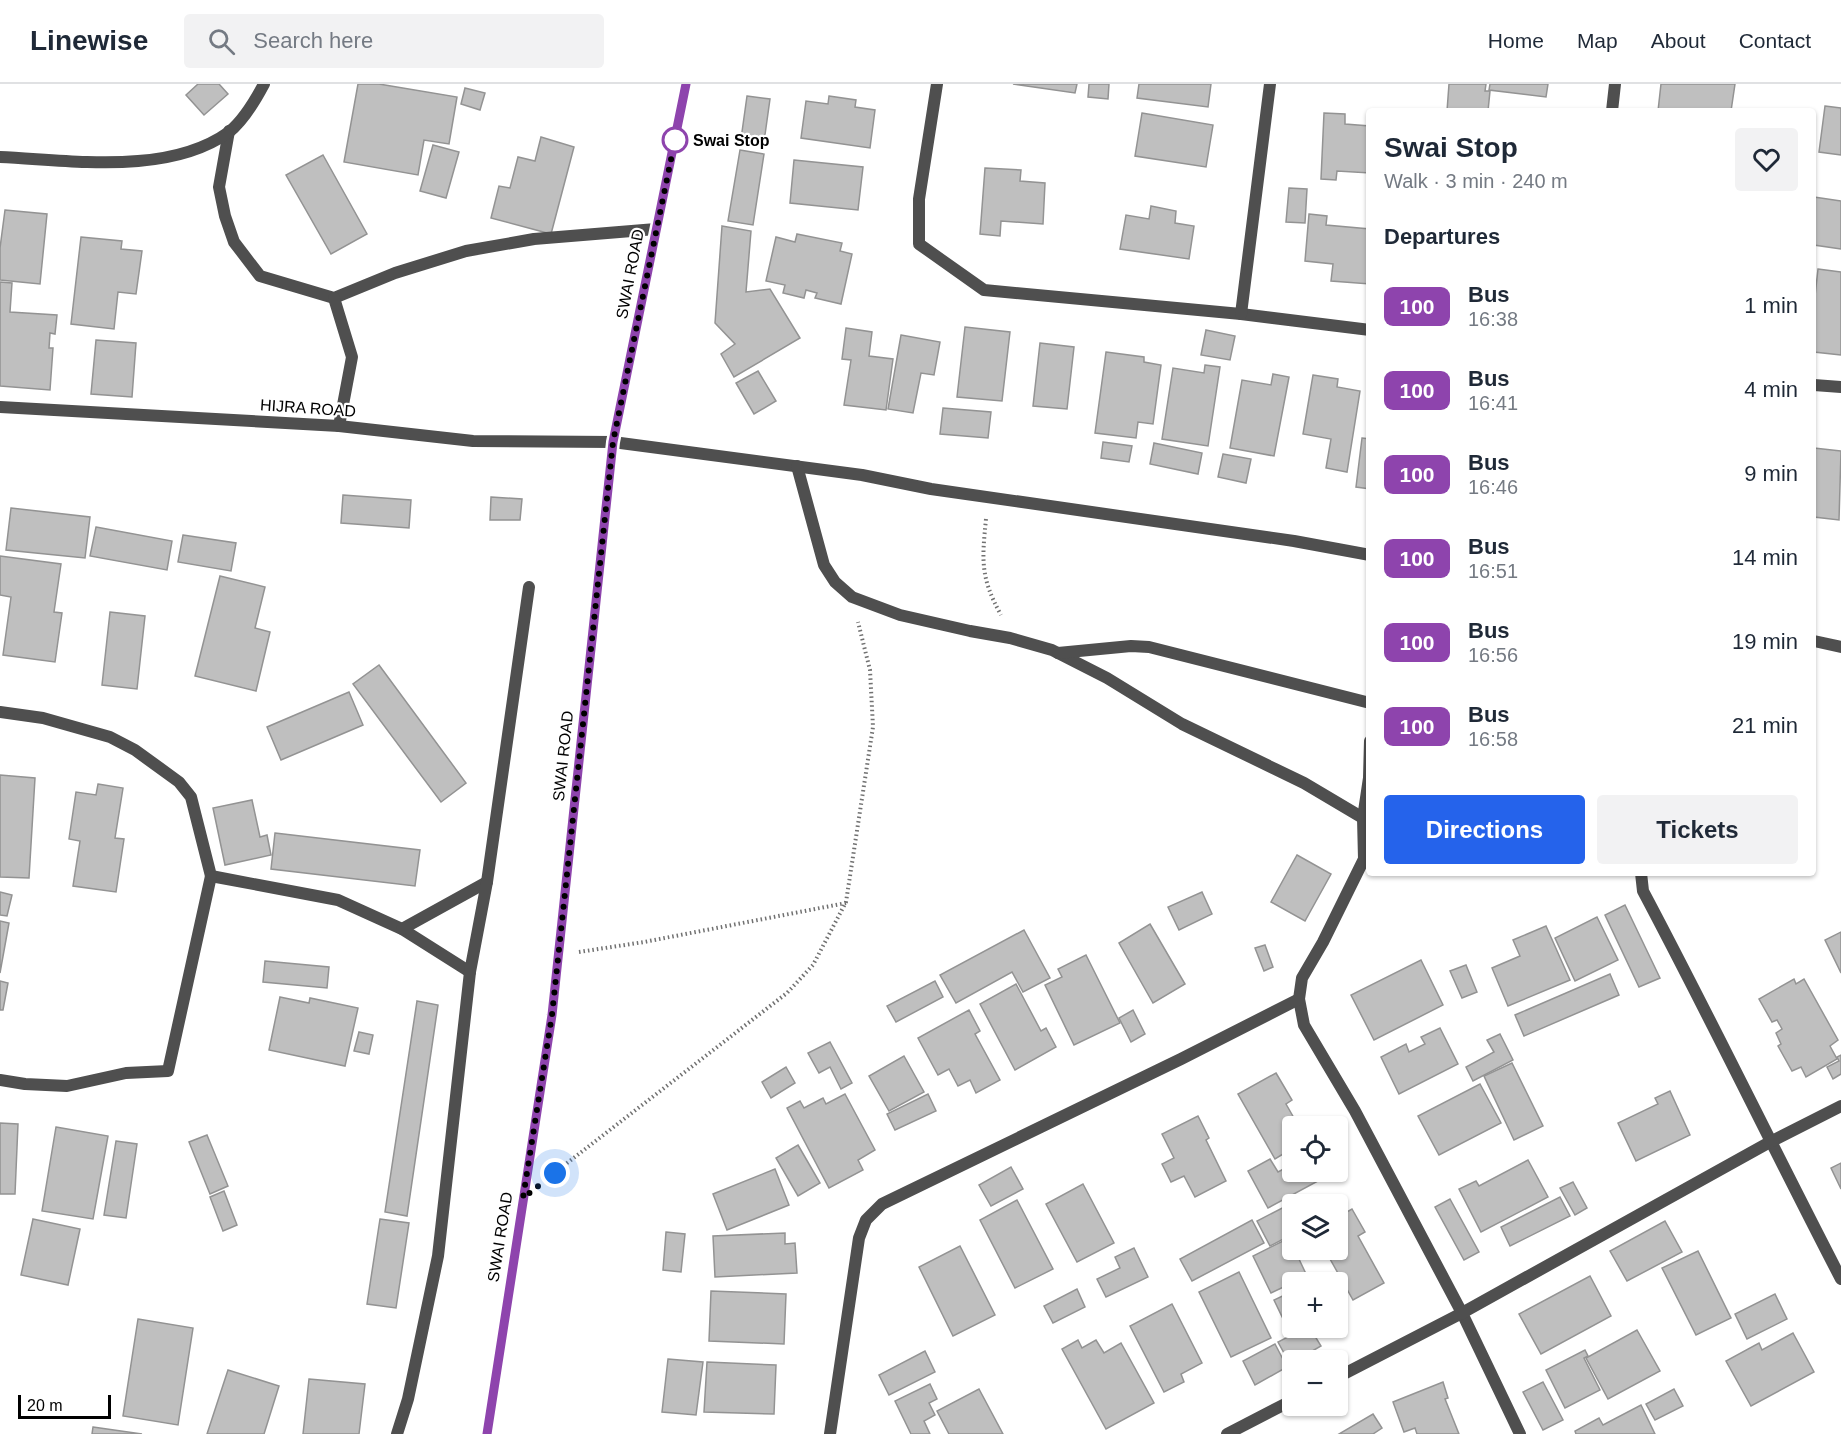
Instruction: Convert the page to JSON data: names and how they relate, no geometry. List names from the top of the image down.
{
  "streets": {
    "street": ["SWAI ROAD", "HIJRA ROAD"]
  },
  "crossings": [
    ["SWAI ROAD", "HIJRA ROAD"]
  ],
  "places": ["Swai Stop"],
  "lines": ["bus line 100"],
  "scale_bar": "20 m",
  "page": {
    "header": "Linewise",
    "search": "Search here",
    "nav": [
      "Home",
      "Map",
      "About",
      "Contact"
    ],
    "heading": [
      ["Swai Stop", "Walk · 3 min · 240 m"],
      "Departures"
    ],
    "list": [
      {
        "mark": "100",
        "name": "Bus",
        "note": "16:38",
        "value": "1 min"
      },
      {
        "mark": "100",
        "name": "Bus",
        "note": "16:41",
        "value": "4 min"
      },
      {
        "mark": "100",
        "name": "Bus",
        "note": "16:46",
        "value": "9 min"
      },
      {
        "mark": "100",
        "name": "Bus",
        "note": "16:51",
        "value": "14 min"
      },
      {
        "mark": "100",
        "name": "Bus",
        "note": "16:56",
        "value": "19 min"
      },
      {
        "mark": "100",
        "name": "Bus",
        "note": "16:58",
        "value": "21 min"
      }
    ],
    "buttons": ["Directions", "Tickets"],
    "map_buttons": ["+", "−"],
    "scale": "20 m"
  }
}
